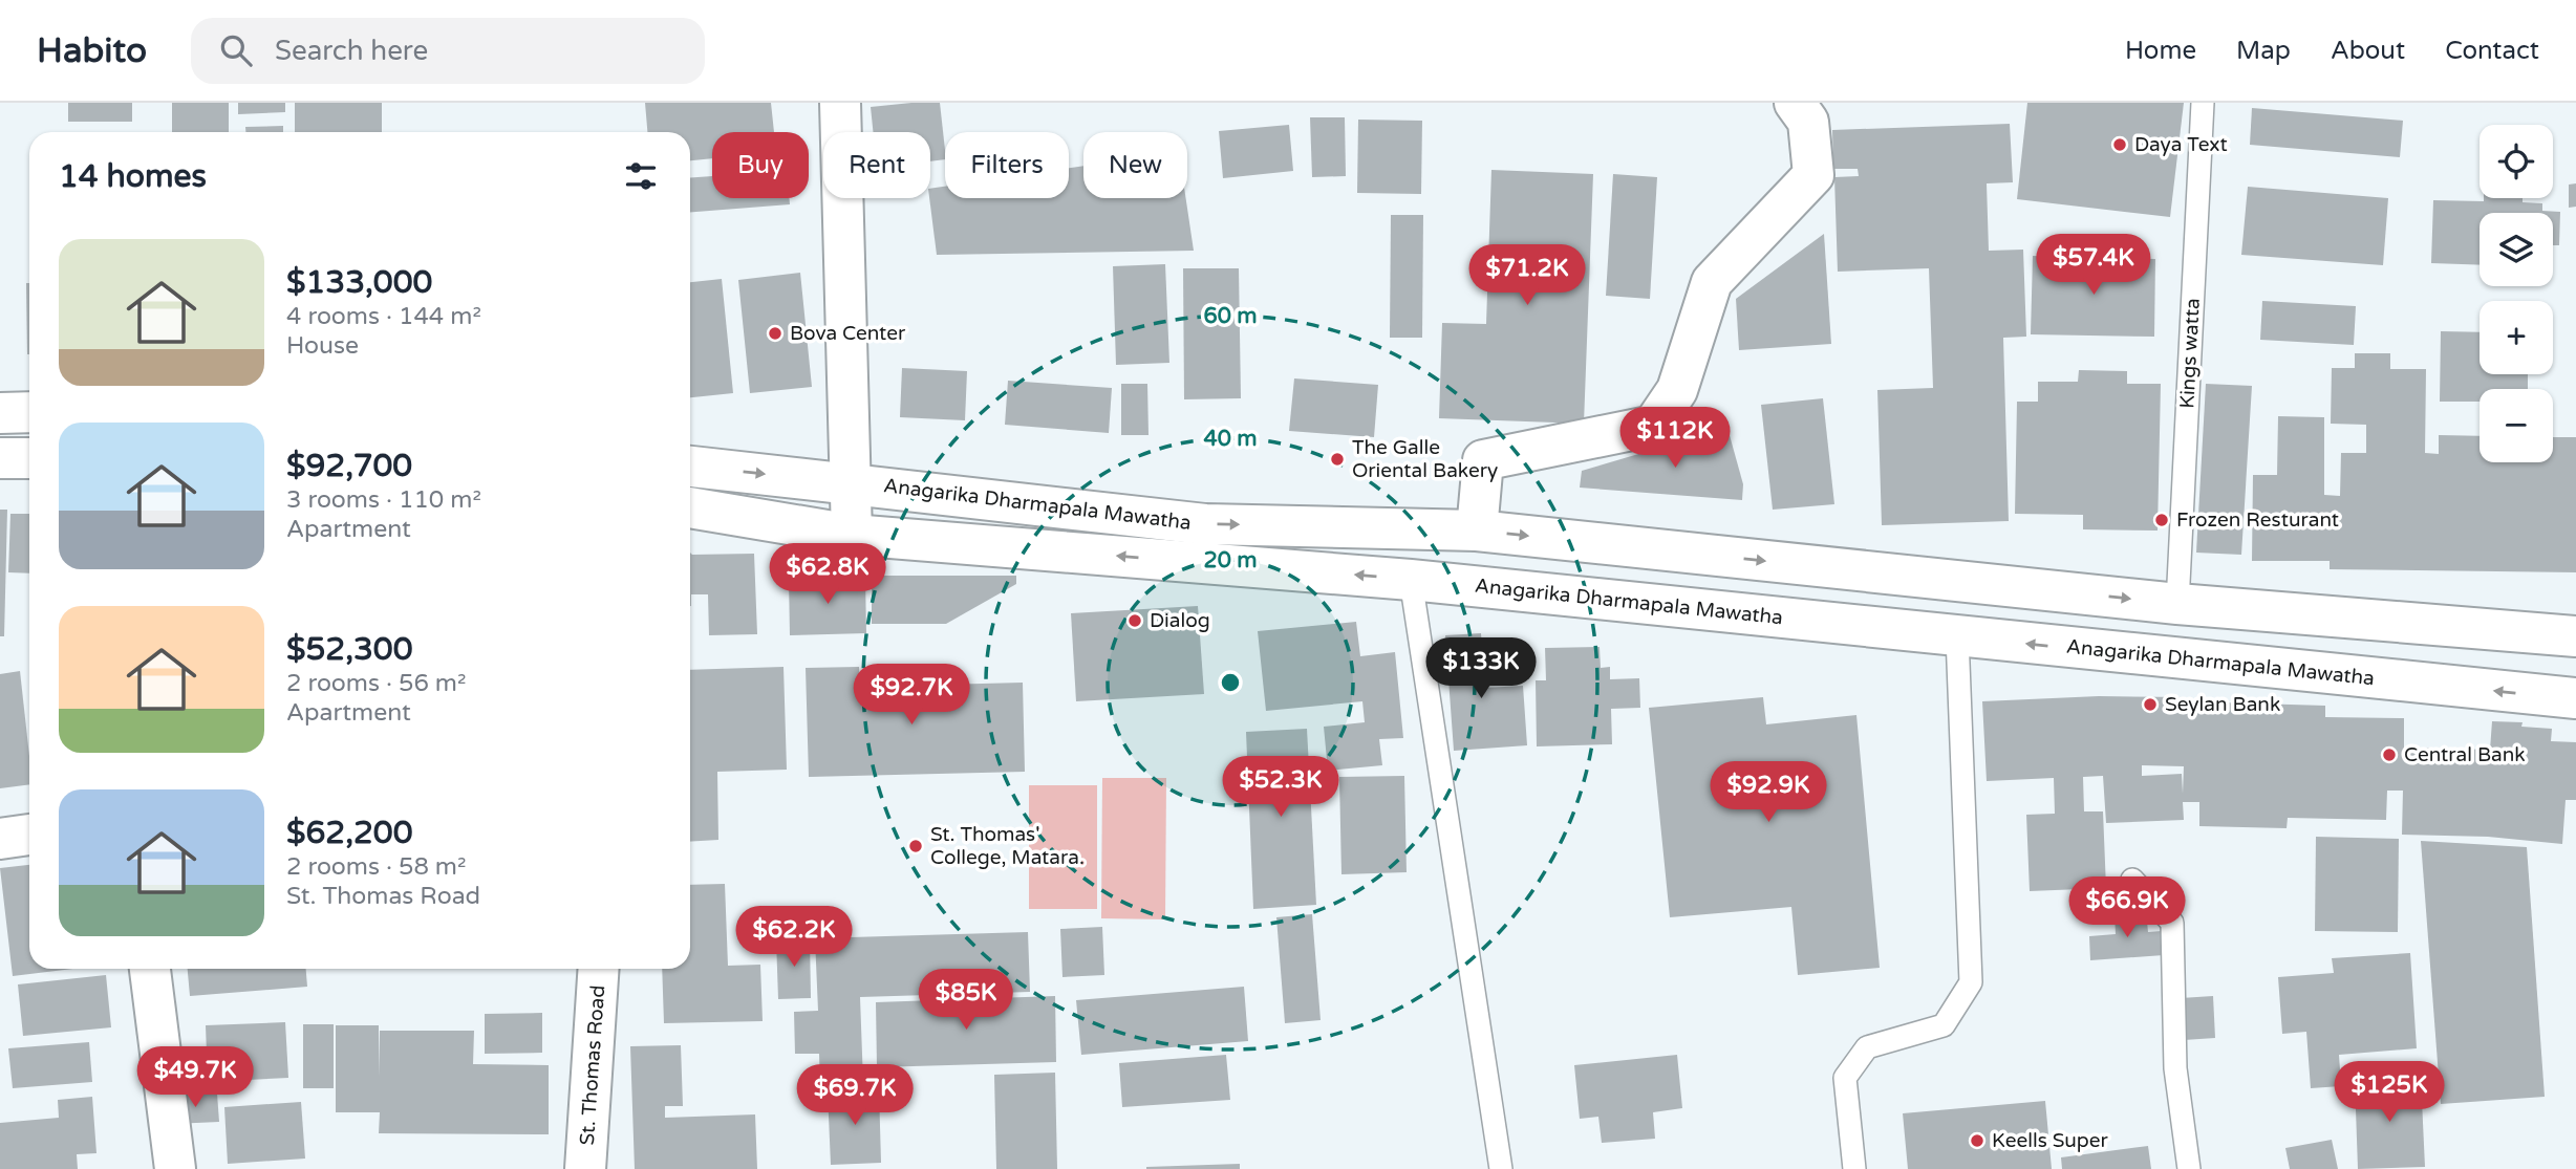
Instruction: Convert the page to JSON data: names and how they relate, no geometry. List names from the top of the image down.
{
  "streets": {
    "main road": ["Anagarika Dharmapala Mawatha", "St. Thomas Road"],
    "lane": ["Kings watta"]
  },
  "crossings": [
    ["Kings watta", "Anagarika Dharmapala Mawatha"]
  ],
  "places": [
    "Daya Text",
    "Bova Center",
    "The Galle Oriental Bakery",
    "Frozen Resturant",
    "Dialog",
    "Seylan Bank",
    "Central Bank",
    "St. Thomas' College, Matara.",
    "Keells Super"
  ],
  "page": {
    "header": "Habito",
    "search": "Search here",
    "nav": [
      "Home",
      "Map",
      "About",
      "Contact"
    ],
    "map_buttons": ["+", "−"],
    "chip": [
      "Buy",
      "Rent",
      "Filters",
      "New"
    ],
    "heading": "14 homes",
    "list": [
      {
        "name": "$133,000",
        "note": "4 rooms · 144 m² · House"
      },
      {
        "name": "$92,700",
        "note": "3 rooms · 110 m² · Apartment"
      },
      {
        "name": "$52,300",
        "note": "2 rooms · 56 m² · Apartment"
      },
      {
        "name": "$62,200",
        "note": "2 rooms · 58 m² · St. Thomas Road"
      }
    ],
    "price": [
      "$57.4K",
      "$71.2K",
      "$112K",
      "$62.8K",
      "$133K",
      "$92.7K",
      "$52.3K",
      "$92.9K",
      "$66.9K",
      "$62.2K",
      "$85K",
      "$49.7K",
      "$125K",
      "$69.7K"
    ]
  },
  "rings": ["60 m", "40 m", "20 m"]
}
